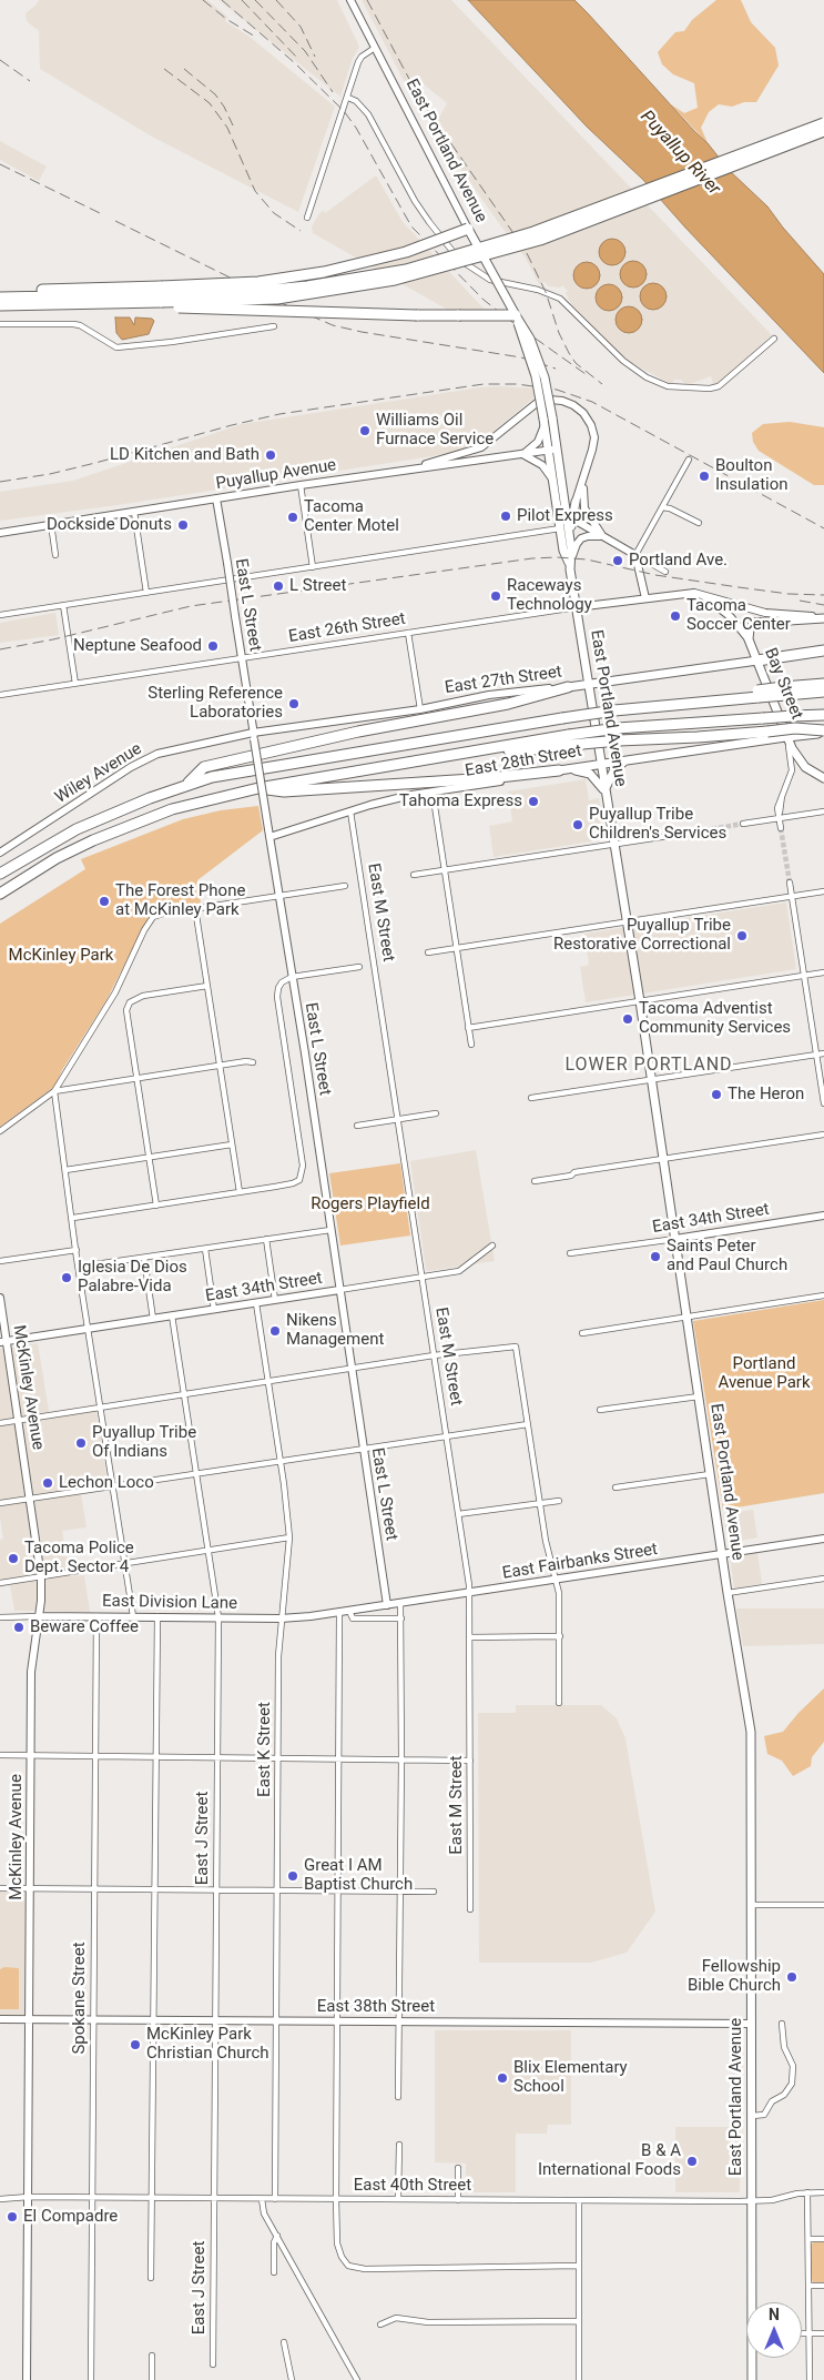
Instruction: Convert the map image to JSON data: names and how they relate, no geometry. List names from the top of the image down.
{
  "streets": {
    "main road": [
      "East Portland Avenue",
      "East 27th Street",
      "Bay Street",
      "East 28th Street"
    ],
    "street": [
      "Puyallup Avenue",
      "East L Street",
      "East 26th Street",
      "Wiley Avenue",
      "East M Street",
      "East 34th Street",
      "McKinley Avenue",
      "East Fairbanks Street",
      "East Division Lane",
      "East K Street",
      "East J Street",
      "Spokane Street",
      "East 38th Street",
      "East 40th Street"
    ]
  },
  "crossings": [
    ["East Portland Avenue", "Puyallup Avenue"],
    ["East Portland Avenue", "East 26th Street"],
    ["East Portland Avenue", "East 27th Street"],
    ["East Portland Avenue", "East 28th Street"],
    ["East Portland Avenue", "East 34th Street"],
    ["East Portland Avenue", "East Fairbanks Street"],
    ["East Portland Avenue", "East 38th Street"],
    ["East Portland Avenue", "East 40th Street"],
    ["Puyallup Avenue", "East L Street"],
    ["East L Street", "East 26th Street"],
    ["East L Street", "East 27th Street"],
    ["East L Street", "East 28th Street"],
    ["East L Street", "Wiley Avenue"],
    ["East L Street", "East 34th Street"],
    ["East L Street", "East Fairbanks Street"],
    ["East 26th Street", "Bay Street"],
    ["East 27th Street", "Bay Street"],
    ["East 27th Street", "Wiley Avenue"],
    ["Bay Street", "East 28th Street"],
    ["East 28th Street", "East M Street"],
    ["East M Street", "East 34th Street"],
    ["East M Street", "East Fairbanks Street"],
    ["East 34th Street", "McKinley Avenue"],
    ["East 34th Street", "East K Street"],
    ["East 34th Street", "East J Street"],
    ["McKinley Avenue", "East Division Lane"],
    ["McKinley Avenue", "East 38th Street"],
    ["McKinley Avenue", "East 40th Street"],
    ["East Fairbanks Street", "East Division Lane"],
    ["East Division Lane", "East K Street"],
    ["East Division Lane", "East J Street"],
    ["East Division Lane", "Spokane Street"],
    ["East K Street", "East 38th Street"],
    ["East K Street", "East 40th Street"],
    ["East J Street", "East 38th Street"],
    ["East J Street", "East 40th Street"],
    ["Spokane Street", "East 38th Street"],
    ["Spokane Street", "East 40th Street"]
  ],
  "districts": ["LOWER PORTLAND"],
  "water": ["Puyallup River"],
  "parks": ["McKinley Park", "Rogers Playfield", "Portland Avenue Park"],
  "places": [
    "Williams Oil Furnace Service",
    "LD Kitchen and Bath",
    "Boulton Insulation",
    "Pilot Express",
    "Tacoma Center Motel",
    "Dockside Donuts",
    "Portland Ave.",
    "L Street",
    "Raceways Technology",
    "Tacoma Soccer Center",
    "Neptune Seafood",
    "Sterling Reference Laboratories",
    "Tahoma Express",
    "Puyallup Tribe Children's Services",
    "The Forest Phone at McKinley Park",
    "Puyallup Tribe Restorative Correctional",
    "Tacoma Adventist Community Services",
    "The Heron",
    "Saints Peter and Paul Church",
    "Iglesia De Dios Palabre-Vida",
    "Nikens Management",
    "Puyallup Tribe Of Indians",
    "Lechon Loco",
    "Tacoma Police Dept. Sector 4",
    "Beware Coffee",
    "Great I AM Baptist Church",
    "Fellowship Bible Church",
    "McKinley Park Christian Church",
    "Blix Elementary School",
    "B & A International Foods",
    "El Compadre"
  ],
  "north": "top"
}
